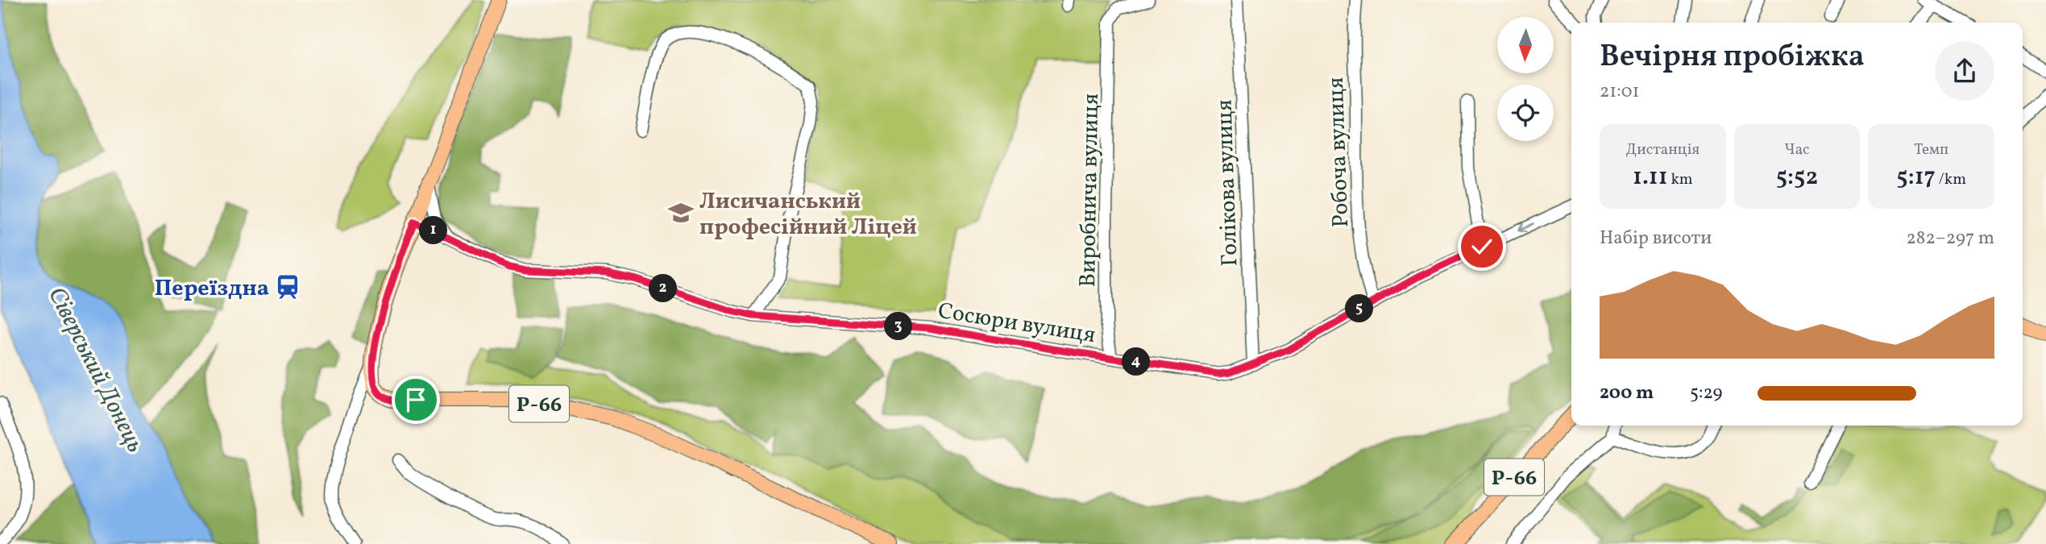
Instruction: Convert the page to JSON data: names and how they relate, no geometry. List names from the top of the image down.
{
  "streets": {
    "main road": ["Р-66"],
    "street": [
      "Робоча вулиця",
      "Голікова вулиця",
      "Виробнича вулиця",
      "Сосюри вулиця"
    ]
  },
  "crossings": [
    ["Робоча вулиця", "Сосюри вулиця"],
    ["Голікова вулиця", "Сосюри вулиця"],
    ["Виробнича вулиця", "Сосюри вулиця"],
    ["Сосюри вулиця", "Р-66"]
  ],
  "water": ["Сіверський Донець"],
  "places": {
    "school or university": ["Лисичанський професійний Ліцей"],
    "station": ["Переїздна"]
  },
  "north": "bottom",
  "page": {
    "heading": ["Вечірня пробіжка", "21:01"],
    "stats": [
      ["Дистанція", "1.11 km"],
      ["Час", "5:52"],
      ["Темп", "5:17 /km"]
    ],
    "chart": ["Набір висоти", "282–297 m"],
    "pins": [
      "1",
      "2",
      "5",
      "3",
      "4"
    ],
    "list": [
      {
        "name": "200 m",
        "note": "5:29"
      }
    ]
  }
}
